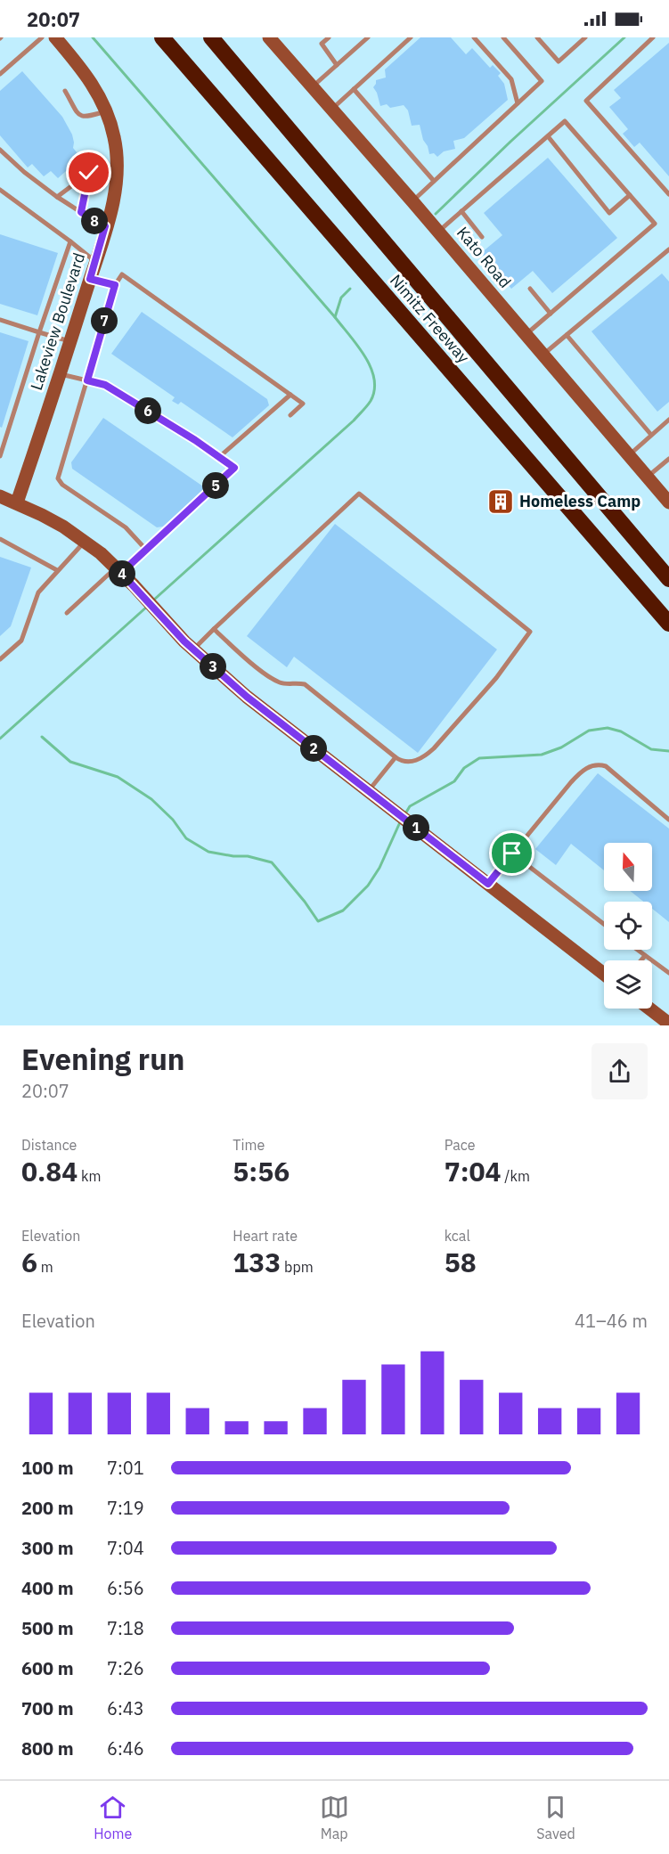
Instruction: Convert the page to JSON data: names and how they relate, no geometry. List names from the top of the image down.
{
  "streets": {
    "highway": ["Nimitz Freeway"],
    "street": ["Kato Road", "Lakeview Boulevard"]
  },
  "places": {
    "building": ["Homeless Camp"]
  },
  "north": "top",
  "page": {
    "status": "20:07",
    "pins": [
      "8",
      "7",
      "6",
      "5",
      "4",
      "3",
      "2",
      "1"
    ],
    "heading": ["Evening run", "20:07"],
    "stats": [
      ["Distance", "0.84 km"],
      ["Time", "5:56"],
      ["Pace", "7:04 /km"],
      ["Elevation", "6 m"],
      ["Heart rate", "133 bpm"],
      ["kcal", "58"]
    ],
    "chart": ["Elevation", "41–46 m"],
    "list": [
      {
        "name": "100 m",
        "note": "7:01"
      },
      {
        "name": "200 m",
        "note": "7:19"
      },
      {
        "name": "300 m",
        "note": "7:04"
      },
      {
        "name": "400 m",
        "note": "6:56"
      },
      {
        "name": "500 m",
        "note": "7:18"
      },
      {
        "name": "600 m",
        "note": "7:26"
      },
      {
        "name": "700 m",
        "note": "6:43"
      },
      {
        "name": "800 m",
        "note": "6:46"
      }
    ],
    "tabs": ["Home", "Map", "Saved"]
  }
}
